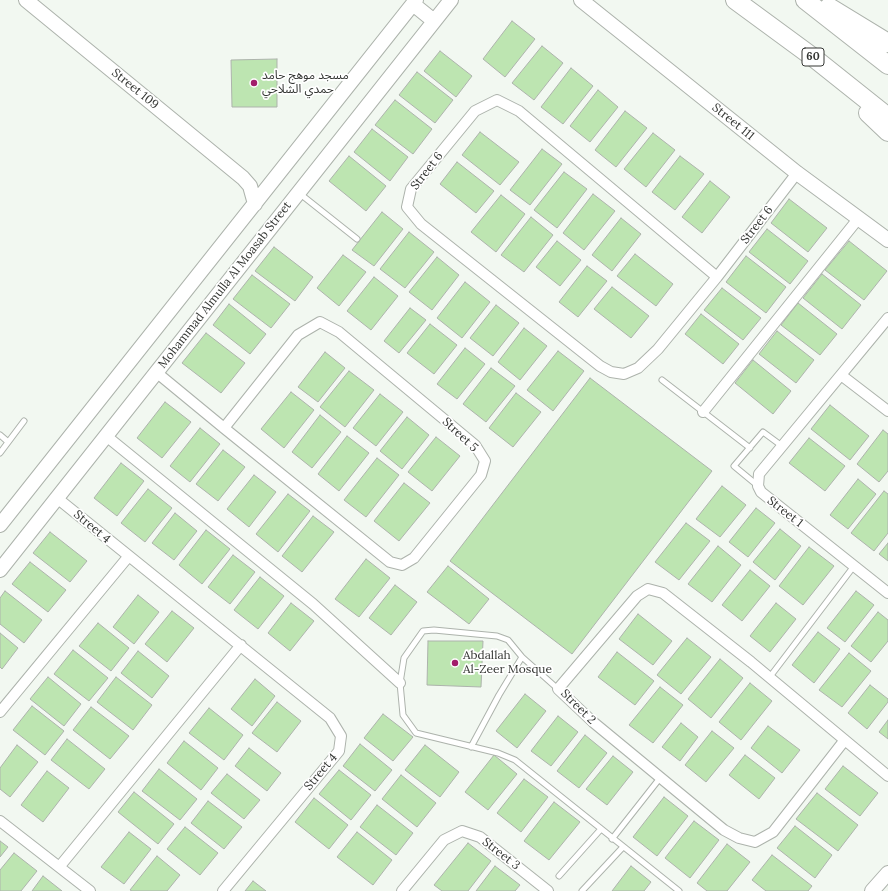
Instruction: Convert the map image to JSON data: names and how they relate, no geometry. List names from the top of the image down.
{
  "streets": {
    "highway": ["60"],
    "street": [
      "Street 109",
      "Street 111",
      "Street 6",
      "Mohammad Almulla Al Moasab Street",
      "Street 5",
      "Street 1",
      "Street 4",
      "Street 2",
      "Street 3"
    ]
  },
  "crossings": [
    ["Street 111", "Street 6"],
    ["Mohammad Almulla Al Moasab Street", "Street 5"],
    ["Mohammad Almulla Al Moasab Street", "Street 4"]
  ],
  "places": ["مسجد موهج حامد حمدي الشلاحي", "Abdallah Al-Zeer Mosque"]
}
